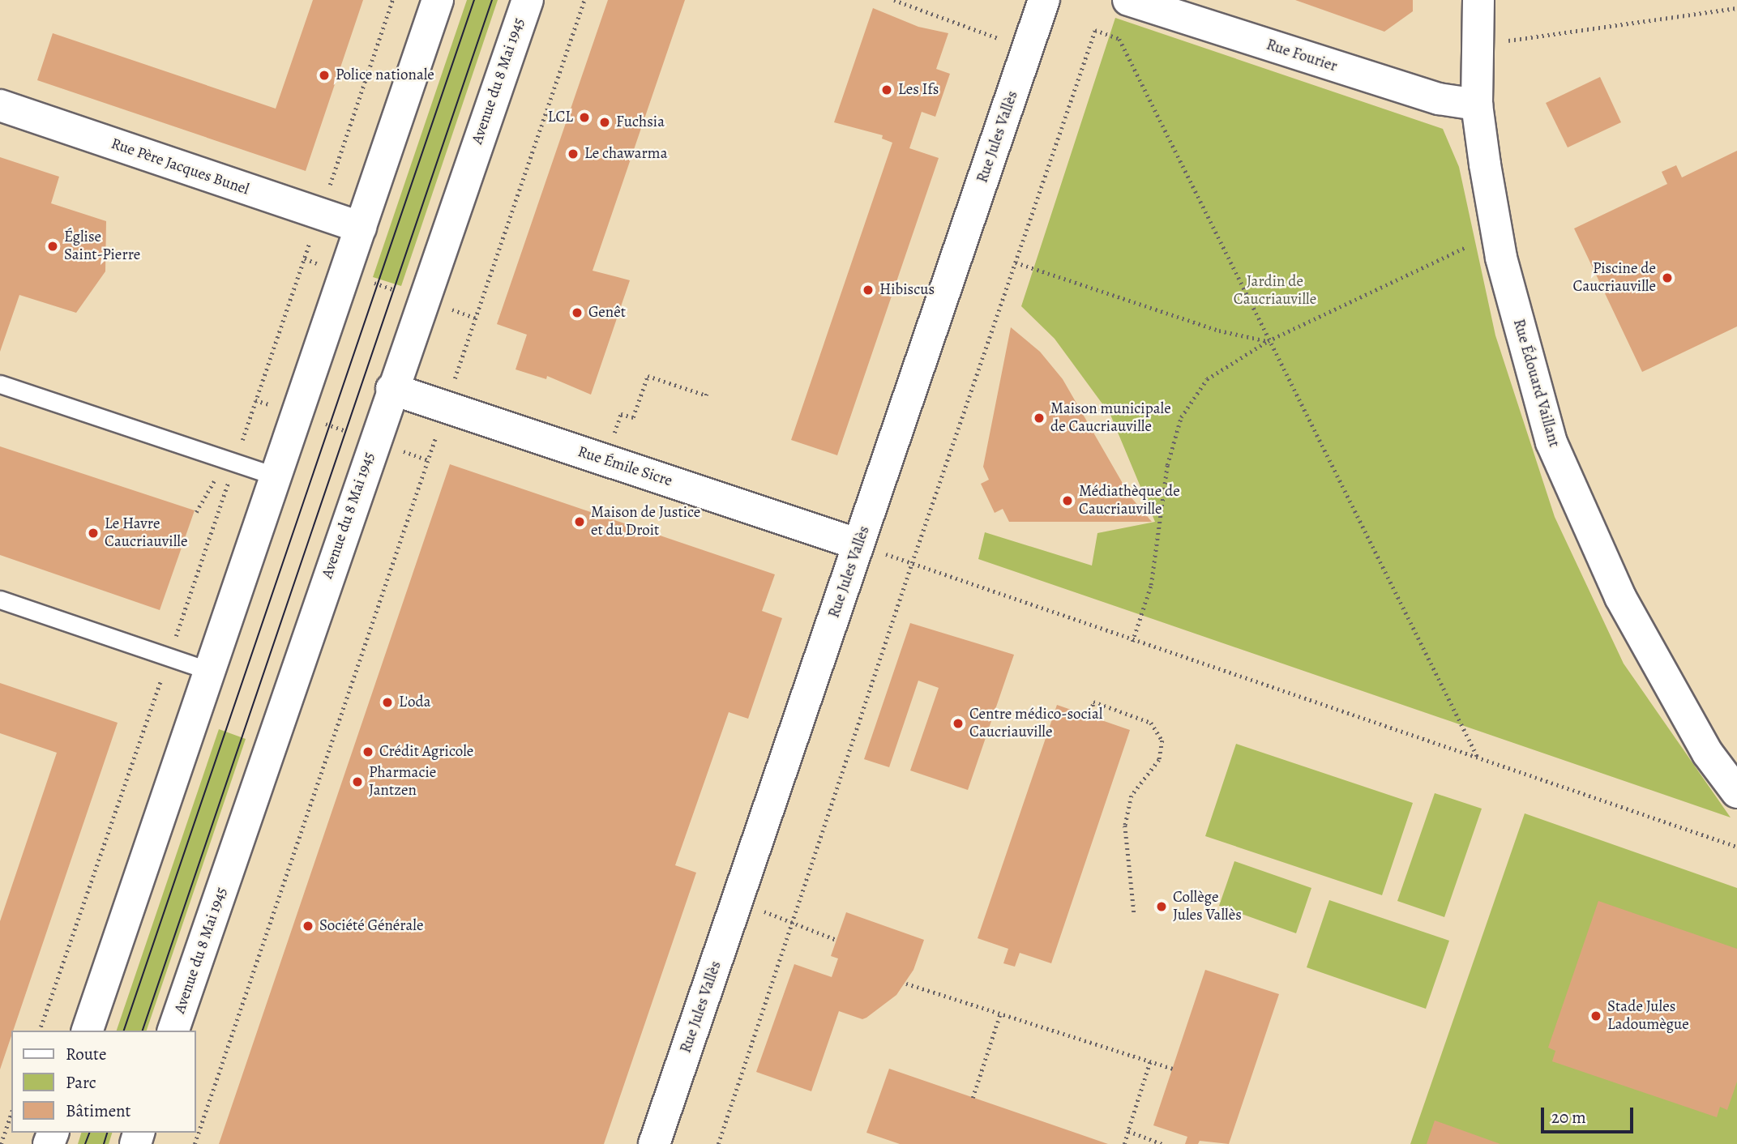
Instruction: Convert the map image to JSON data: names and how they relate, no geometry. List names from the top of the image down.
{
  "streets": {
    "street": [
      "Rue Fourier",
      "Avenue du 8 Mai 1945",
      "Rue Jules Vallès",
      "Rue Père Jacques Bunel",
      "Rue Édouard Vaillant",
      "Rue Émile Sicre"
    ]
  },
  "crossings": [
    ["Rue Fourier", "Rue Édouard Vaillant"],
    ["Avenue du 8 Mai 1945", "Rue Émile Sicre"],
    ["Rue Jules Vallès", "Rue Émile Sicre"]
  ],
  "parks": ["Jardin de Caucriauville"],
  "places": [
    "Police nationale",
    "Les Ifs",
    "LCL",
    "Fuchsia",
    "Le chawarma",
    "Église Saint-Pierre",
    "Piscine de Caucriauville",
    "Hibiscus",
    "Genêt",
    "Maison municipale de Caucriauville",
    "Médiathèque de Caucriauville",
    "Maison de Justice et du Droit",
    "Le Havre Caucriauville",
    "L'oda",
    "Centre médico-social Caucriauville",
    "Crédit Agricole",
    "Pharmacie Jantzen",
    "Collège Jules Vallès",
    "Société Générale",
    "Stade Jules Ladoumègue"
  ],
  "legend": ["Route", "Parc", "Bâtiment"],
  "scale_bar": "20 m"
}
